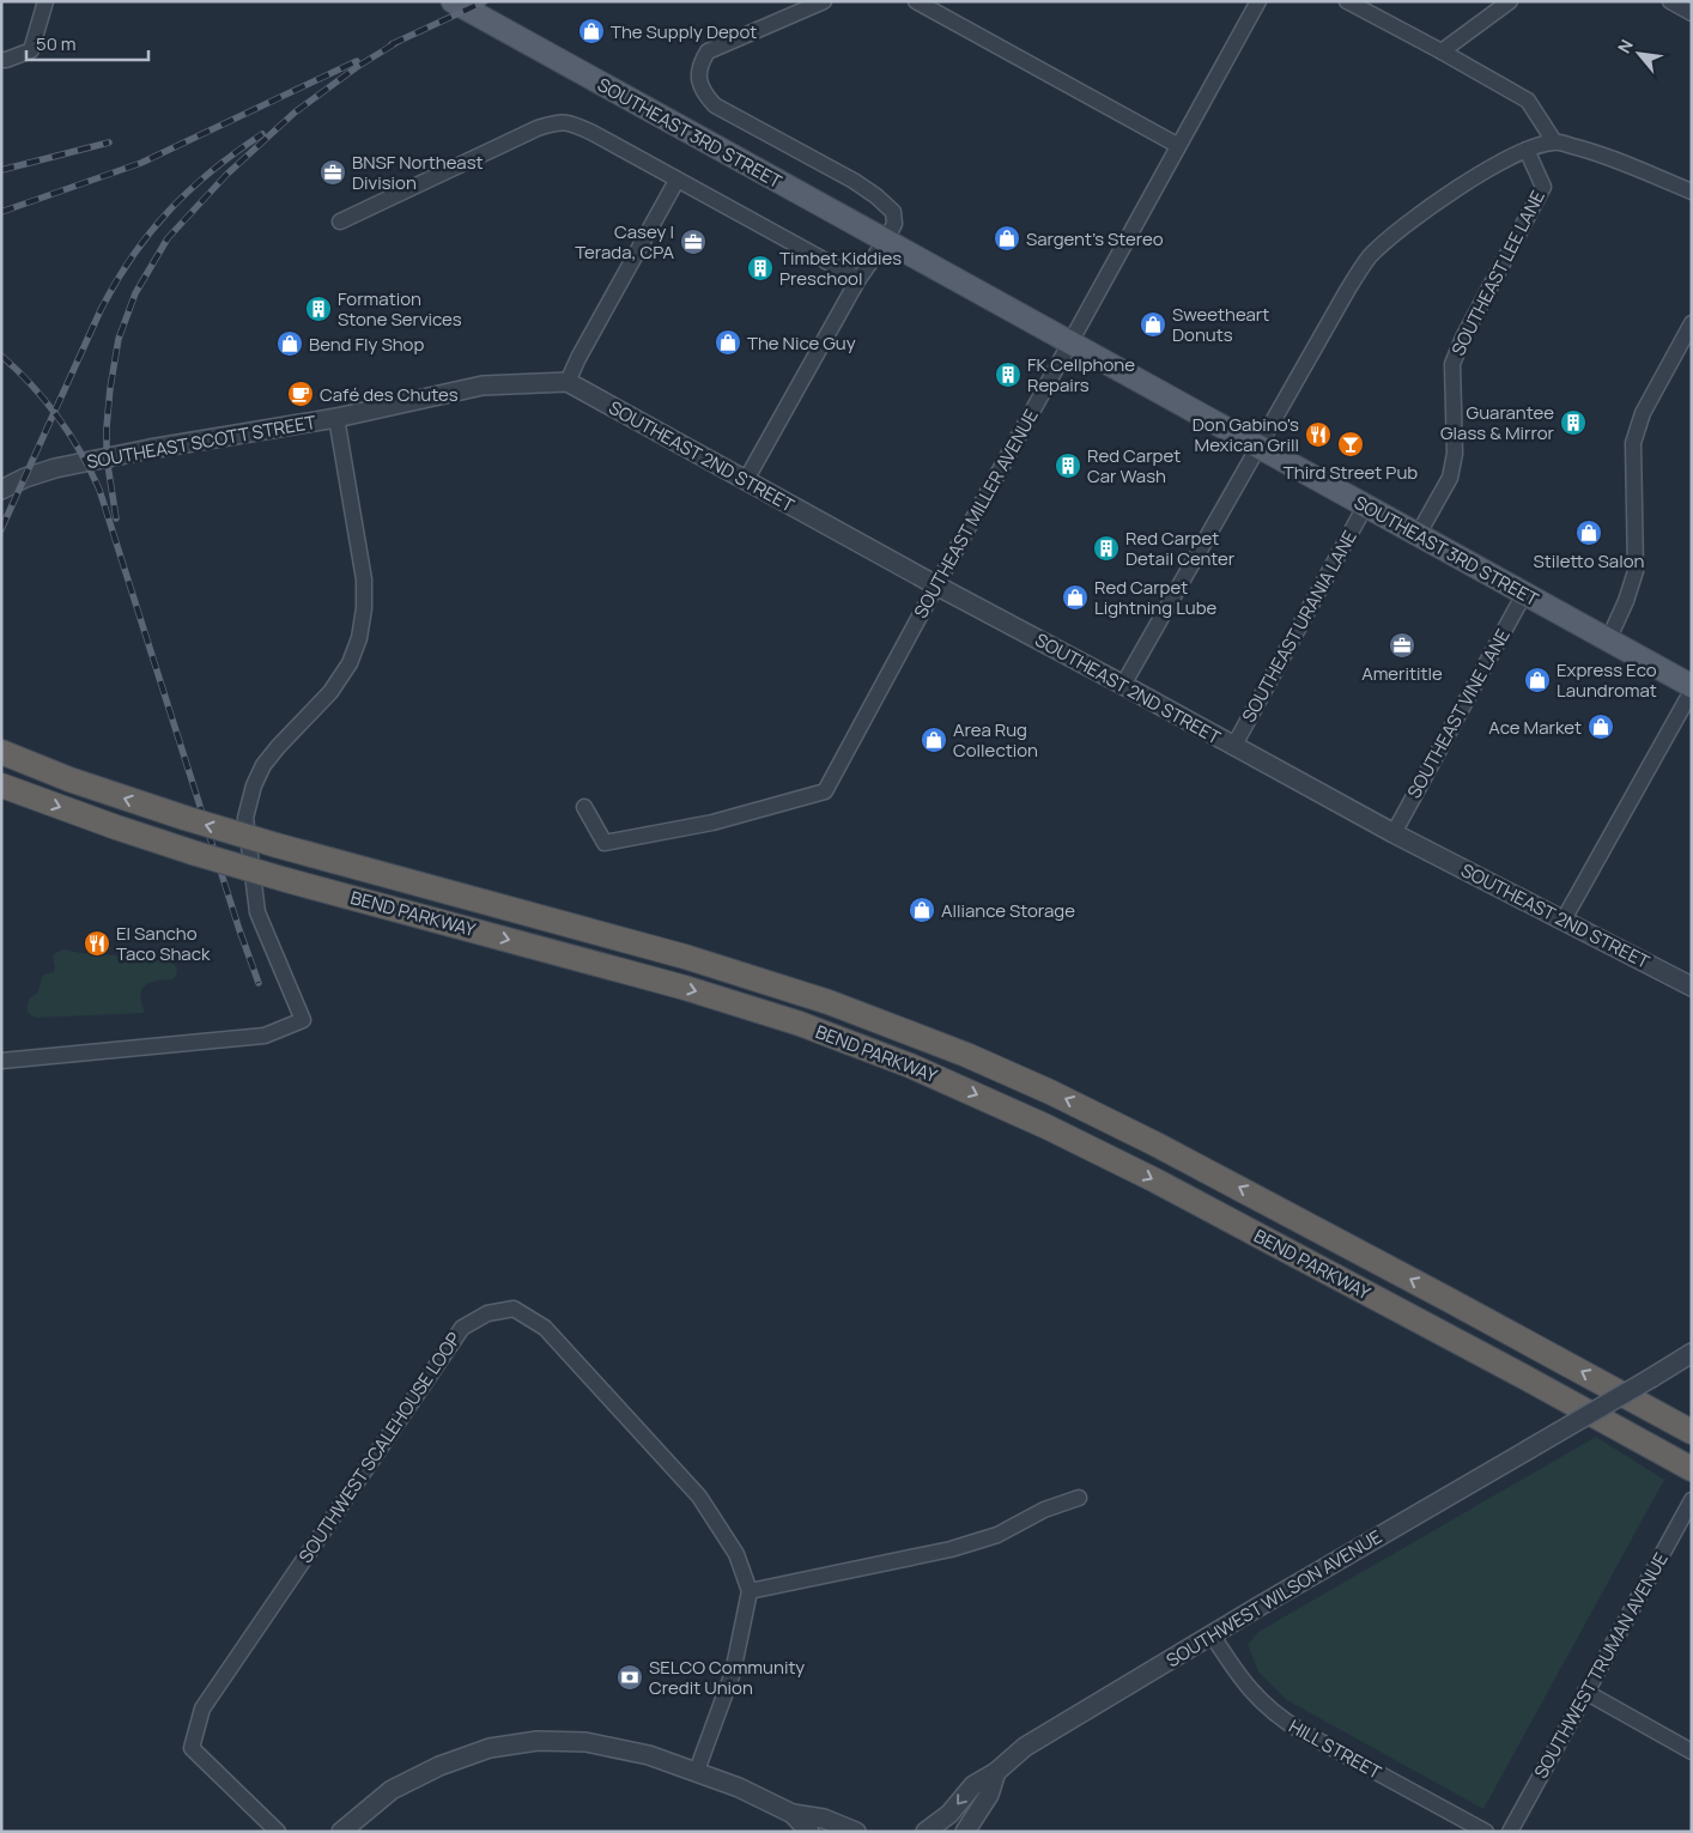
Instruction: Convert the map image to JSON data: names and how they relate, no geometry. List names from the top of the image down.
{
  "streets": {
    "highway": ["BEND PARKWAY"],
    "main road": ["SOUTHEAST 3RD STREET"],
    "street": [
      "SOUTHEAST LEE LANE",
      "SOUTHEAST SCOTT STREET",
      "SOUTHEAST 2ND STREET",
      "SOUTHEAST MILLER AVENUE",
      "SOUTHEAST URANIA LANE",
      "SOUTHEAST VINE LANE",
      "SOUTHWEST SCALEHOUSE LOOP",
      "SOUTHWEST WILSON AVENUE",
      "SOUTHWEST TRUMAN AVENUE",
      "HILL STREET"
    ]
  },
  "crossings": [
    ["SOUTHEAST 3RD STREET", "SOUTHEAST LEE LANE"],
    ["SOUTHEAST 3RD STREET", "SOUTHEAST MILLER AVENUE"],
    ["SOUTHEAST 3RD STREET", "SOUTHEAST URANIA LANE"],
    ["SOUTHEAST 3RD STREET", "SOUTHEAST VINE LANE"],
    ["SOUTHEAST SCOTT STREET", "SOUTHEAST 2ND STREET"],
    ["SOUTHEAST 2ND STREET", "SOUTHEAST MILLER AVENUE"],
    ["SOUTHEAST 2ND STREET", "SOUTHEAST URANIA LANE"],
    ["SOUTHEAST 2ND STREET", "SOUTHEAST VINE LANE"],
    ["SOUTHWEST WILSON AVENUE", "HILL STREET"]
  ],
  "places": {
    "shop": [
      "The Supply Depot",
      "Sargent's Stereo",
      "Sweetheart Donuts",
      "The Nice Guy",
      "Bend Fly Shop",
      "Stiletto Salon",
      "Red Carpet Lightning Lube",
      "Express Eco Laundromat",
      "Ace Market",
      "Area Rug Collection",
      "Alliance Storage"
    ],
    "office": ["BNSF Northeast Division", "Casey I Terada, CPA", "Amerititle"],
    "building": [
      "Timbet Kiddies Preschool",
      "Formation Stone Services",
      "FK Cellphone Repairs",
      "Guarantee Glass & Mirror",
      "Red Carpet Car Wash",
      "Red Carpet Detail Center"
    ],
    "cafe": ["Café des Chutes"],
    "restaurant": ["Don Gabino's Mexican Grill", "El Sancho Taco Shack"],
    "bar": ["Third Street Pub"],
    "bank": ["SELCO Community Credit Union"]
  },
  "scale_bar": "50 m",
  "north": "top left"
}
